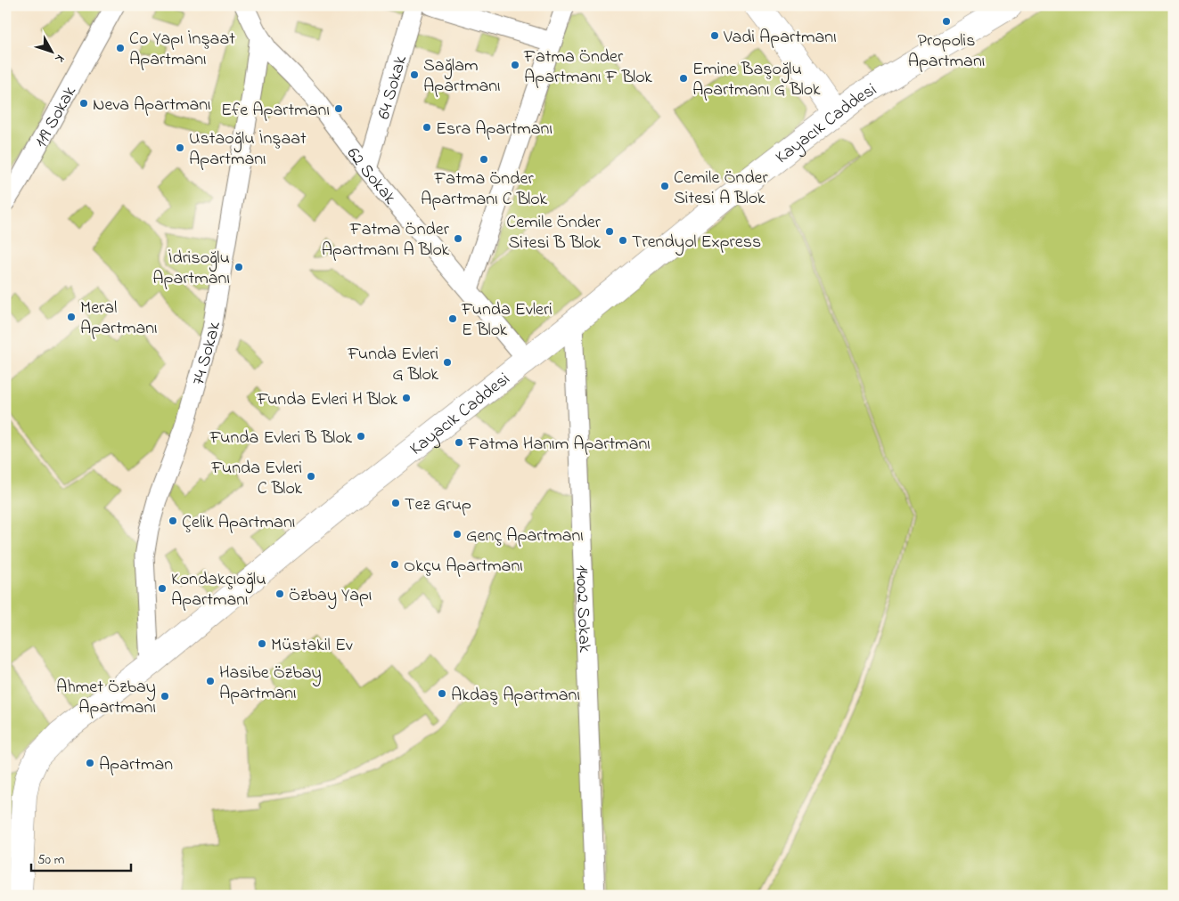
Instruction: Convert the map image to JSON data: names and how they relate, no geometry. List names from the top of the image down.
{
  "streets": {
    "main road": ["Kayacık Caddesi"],
    "street": [
      "64 Sokak",
      "119 Sokak",
      "62 Sokak",
      "74 Sokak",
      "14002 Sokak"
    ]
  },
  "crossings": [
    ["64 Sokak", "62 Sokak"],
    ["Kayacık Caddesi", "62 Sokak"],
    ["Kayacık Caddesi", "74 Sokak"],
    ["Kayacık Caddesi", "14002 Sokak"],
    ["62 Sokak", "74 Sokak"]
  ],
  "places": [
    "Propolis Apartmanı",
    "Vadi Apartmanı",
    "Co Yapı İnşaat Apartmanı",
    "Fatma Önder Apartmanı F Blok",
    "Sağlam Apartmanı",
    "Emine Başoğlu Apartmanı G Blok",
    "Neva Apartmanı",
    "Efe Apartmanı",
    "Esra Apartmanı",
    "Ustaoğlu İnşaat Apartmanı",
    "Fatma Önder Apartmanı C Blok",
    "Cemile Önder Sitesi A Blok",
    "Cemile Önder Sitesi B Blok",
    "Fatma Önder Apartmanı A Blok",
    "Trendyol Express",
    "İdrisoğlu Apartmanı",
    "Meral Apartmanı",
    "Funda Evleri E Blok",
    "Funda Evleri G Blok",
    "Funda Evleri H Blok",
    "Funda Evleri B Blok",
    "Fatma Hanım Apartmanı",
    "Funda Evleri C Blok",
    "Tez Grup",
    "Çelik Apartmanı",
    "Genç Apartmanı",
    "Okçu Apartmanı",
    "Kondakçıoğlu Apartmanı",
    "Özbay Yapı",
    "Müstakil Ev",
    "Hasibe Özbay Apartmanı",
    "Akdaş Apartmanı",
    "Ahmet Özbay Apartmanı",
    "Apartman"
  ],
  "scale_bar": "50 m",
  "north": "bottom right"
}
